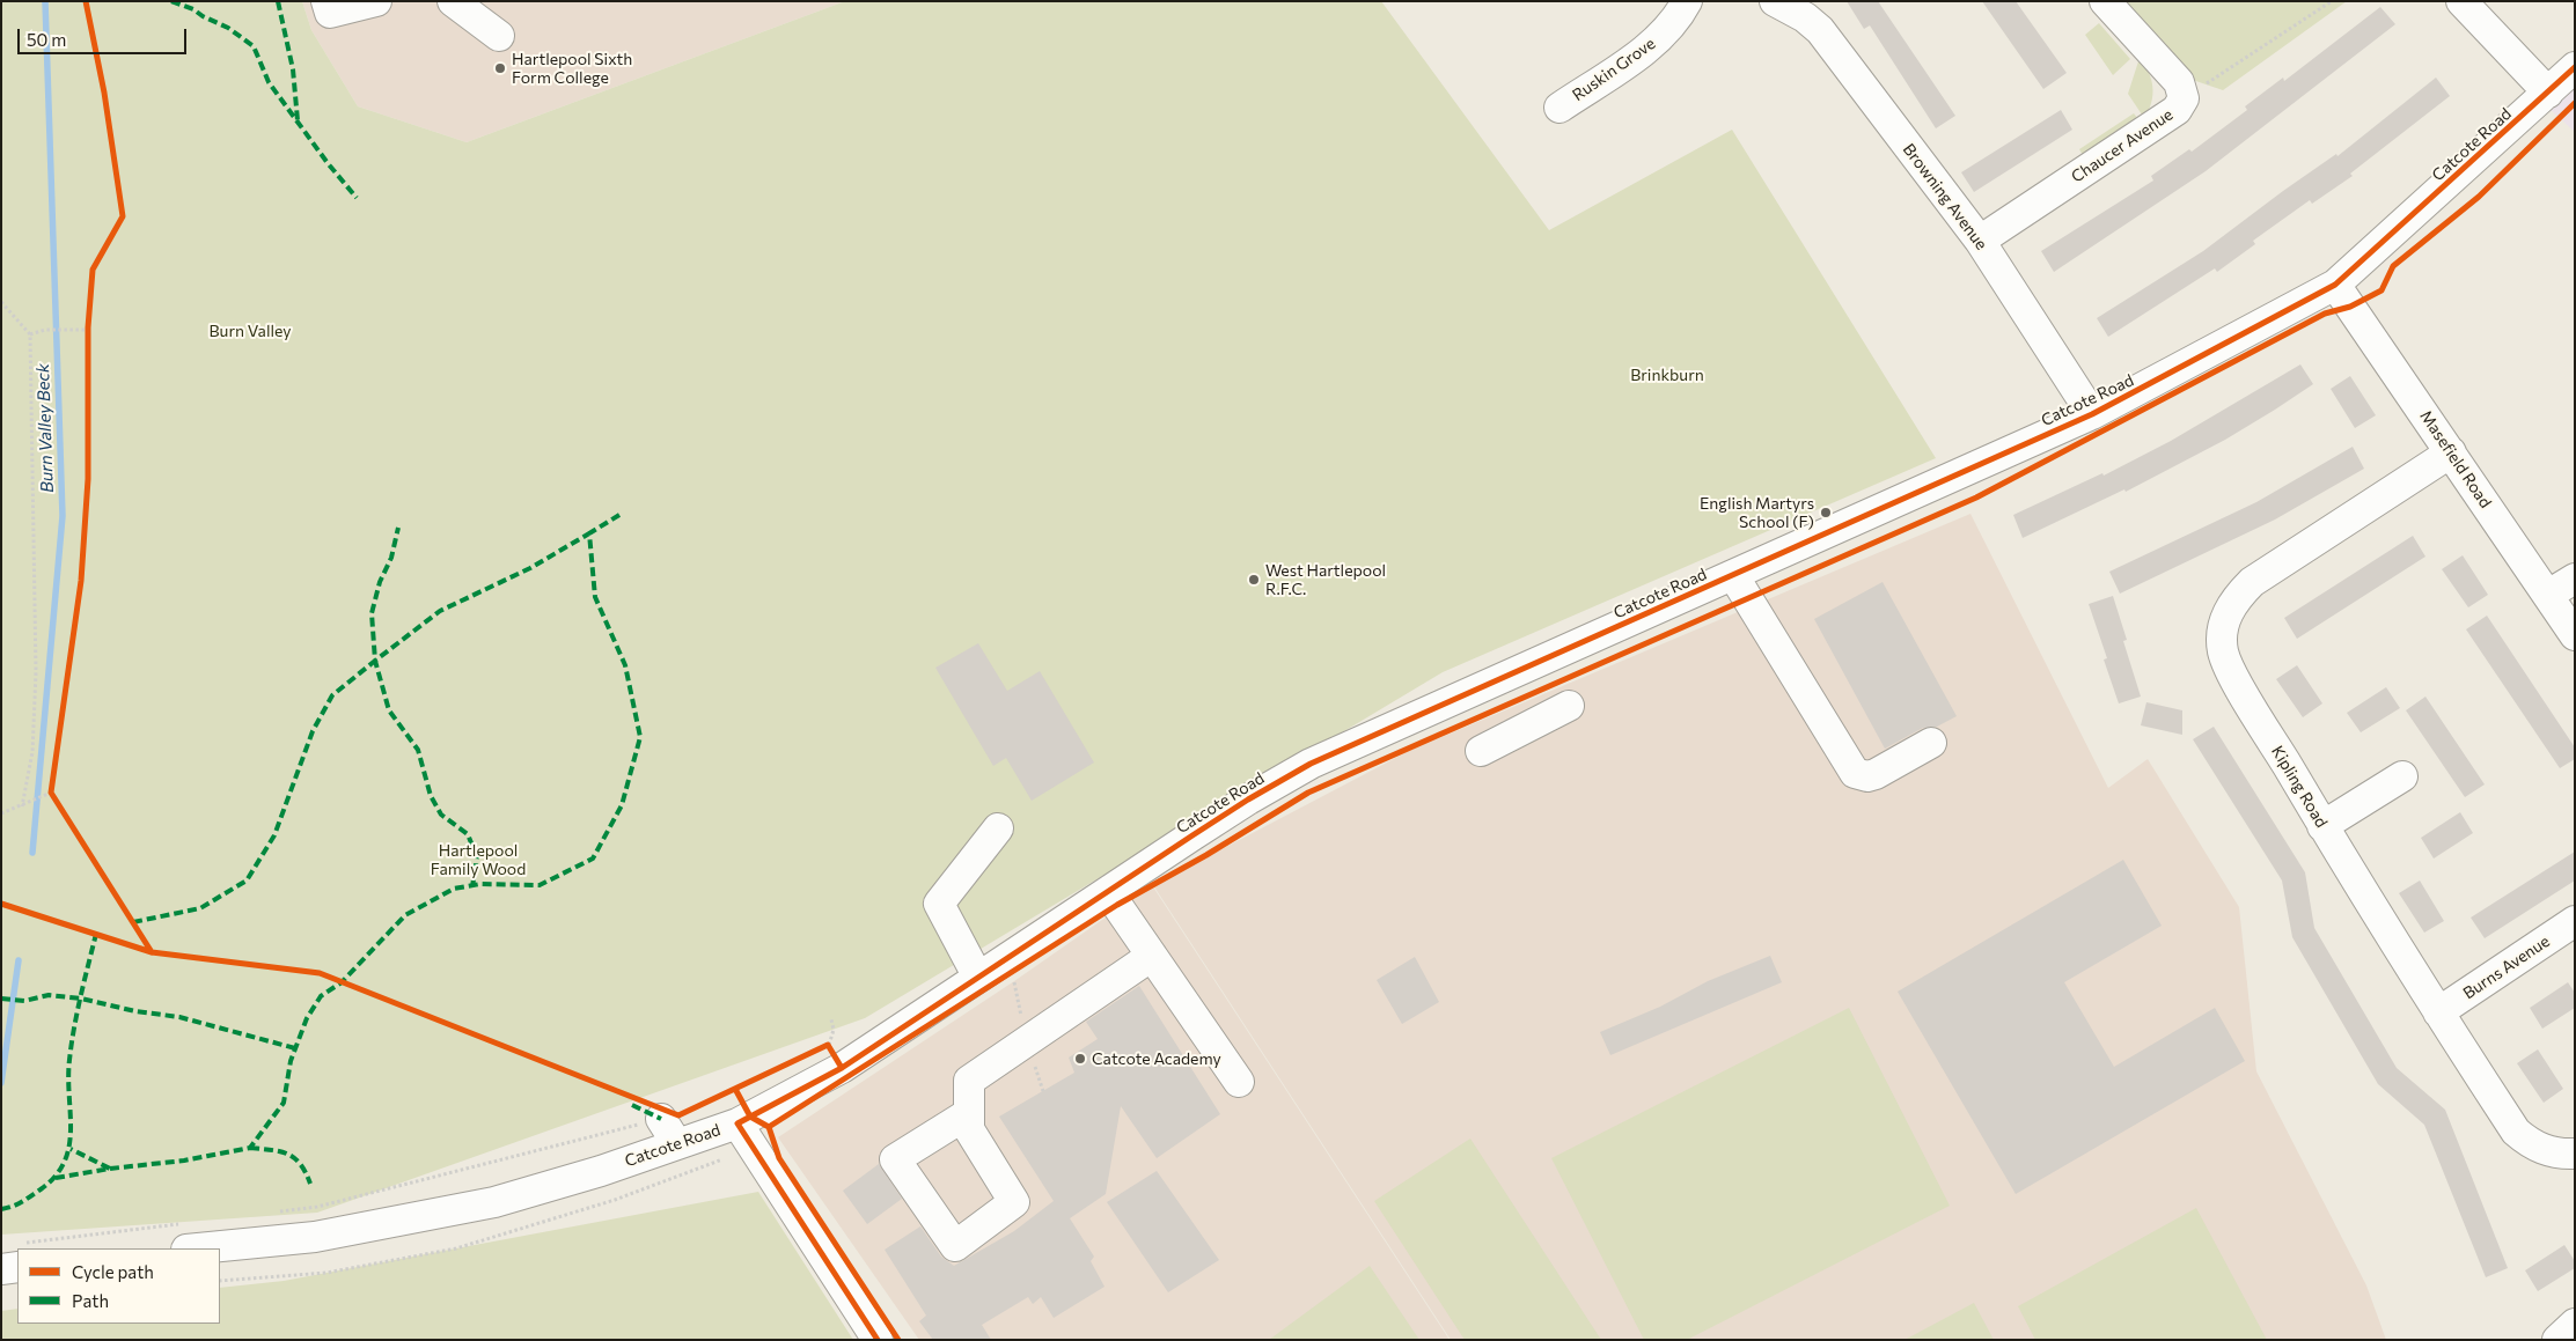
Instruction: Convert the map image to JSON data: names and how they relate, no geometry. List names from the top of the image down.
{
  "streets": {
    "street": [
      "Ruskin Grove",
      "Catcote Road",
      "Chaucer Avenue",
      "Browning Avenue",
      "Masefield Road",
      "Kipling Road",
      "Burns Avenue"
    ]
  },
  "crossings": [
    ["Catcote Road", "Browning Avenue"],
    ["Catcote Road", "Masefield Road"],
    ["Chaucer Avenue", "Browning Avenue"],
    ["Masefield Road", "Kipling Road"],
    ["Kipling Road", "Burns Avenue"]
  ],
  "water": ["Burn Valley Beck"],
  "parks": ["Burn Valley", "Brinkburn", "Hartlepool Family Wood"],
  "places": [
    "Hartlepool Sixth Form College",
    "English Martyrs School (F)",
    "West Hartlepool R.F.C.",
    "Catcote Academy"
  ],
  "legend": ["Cycle path", "Path"],
  "scale_bar": "50 m"
}
